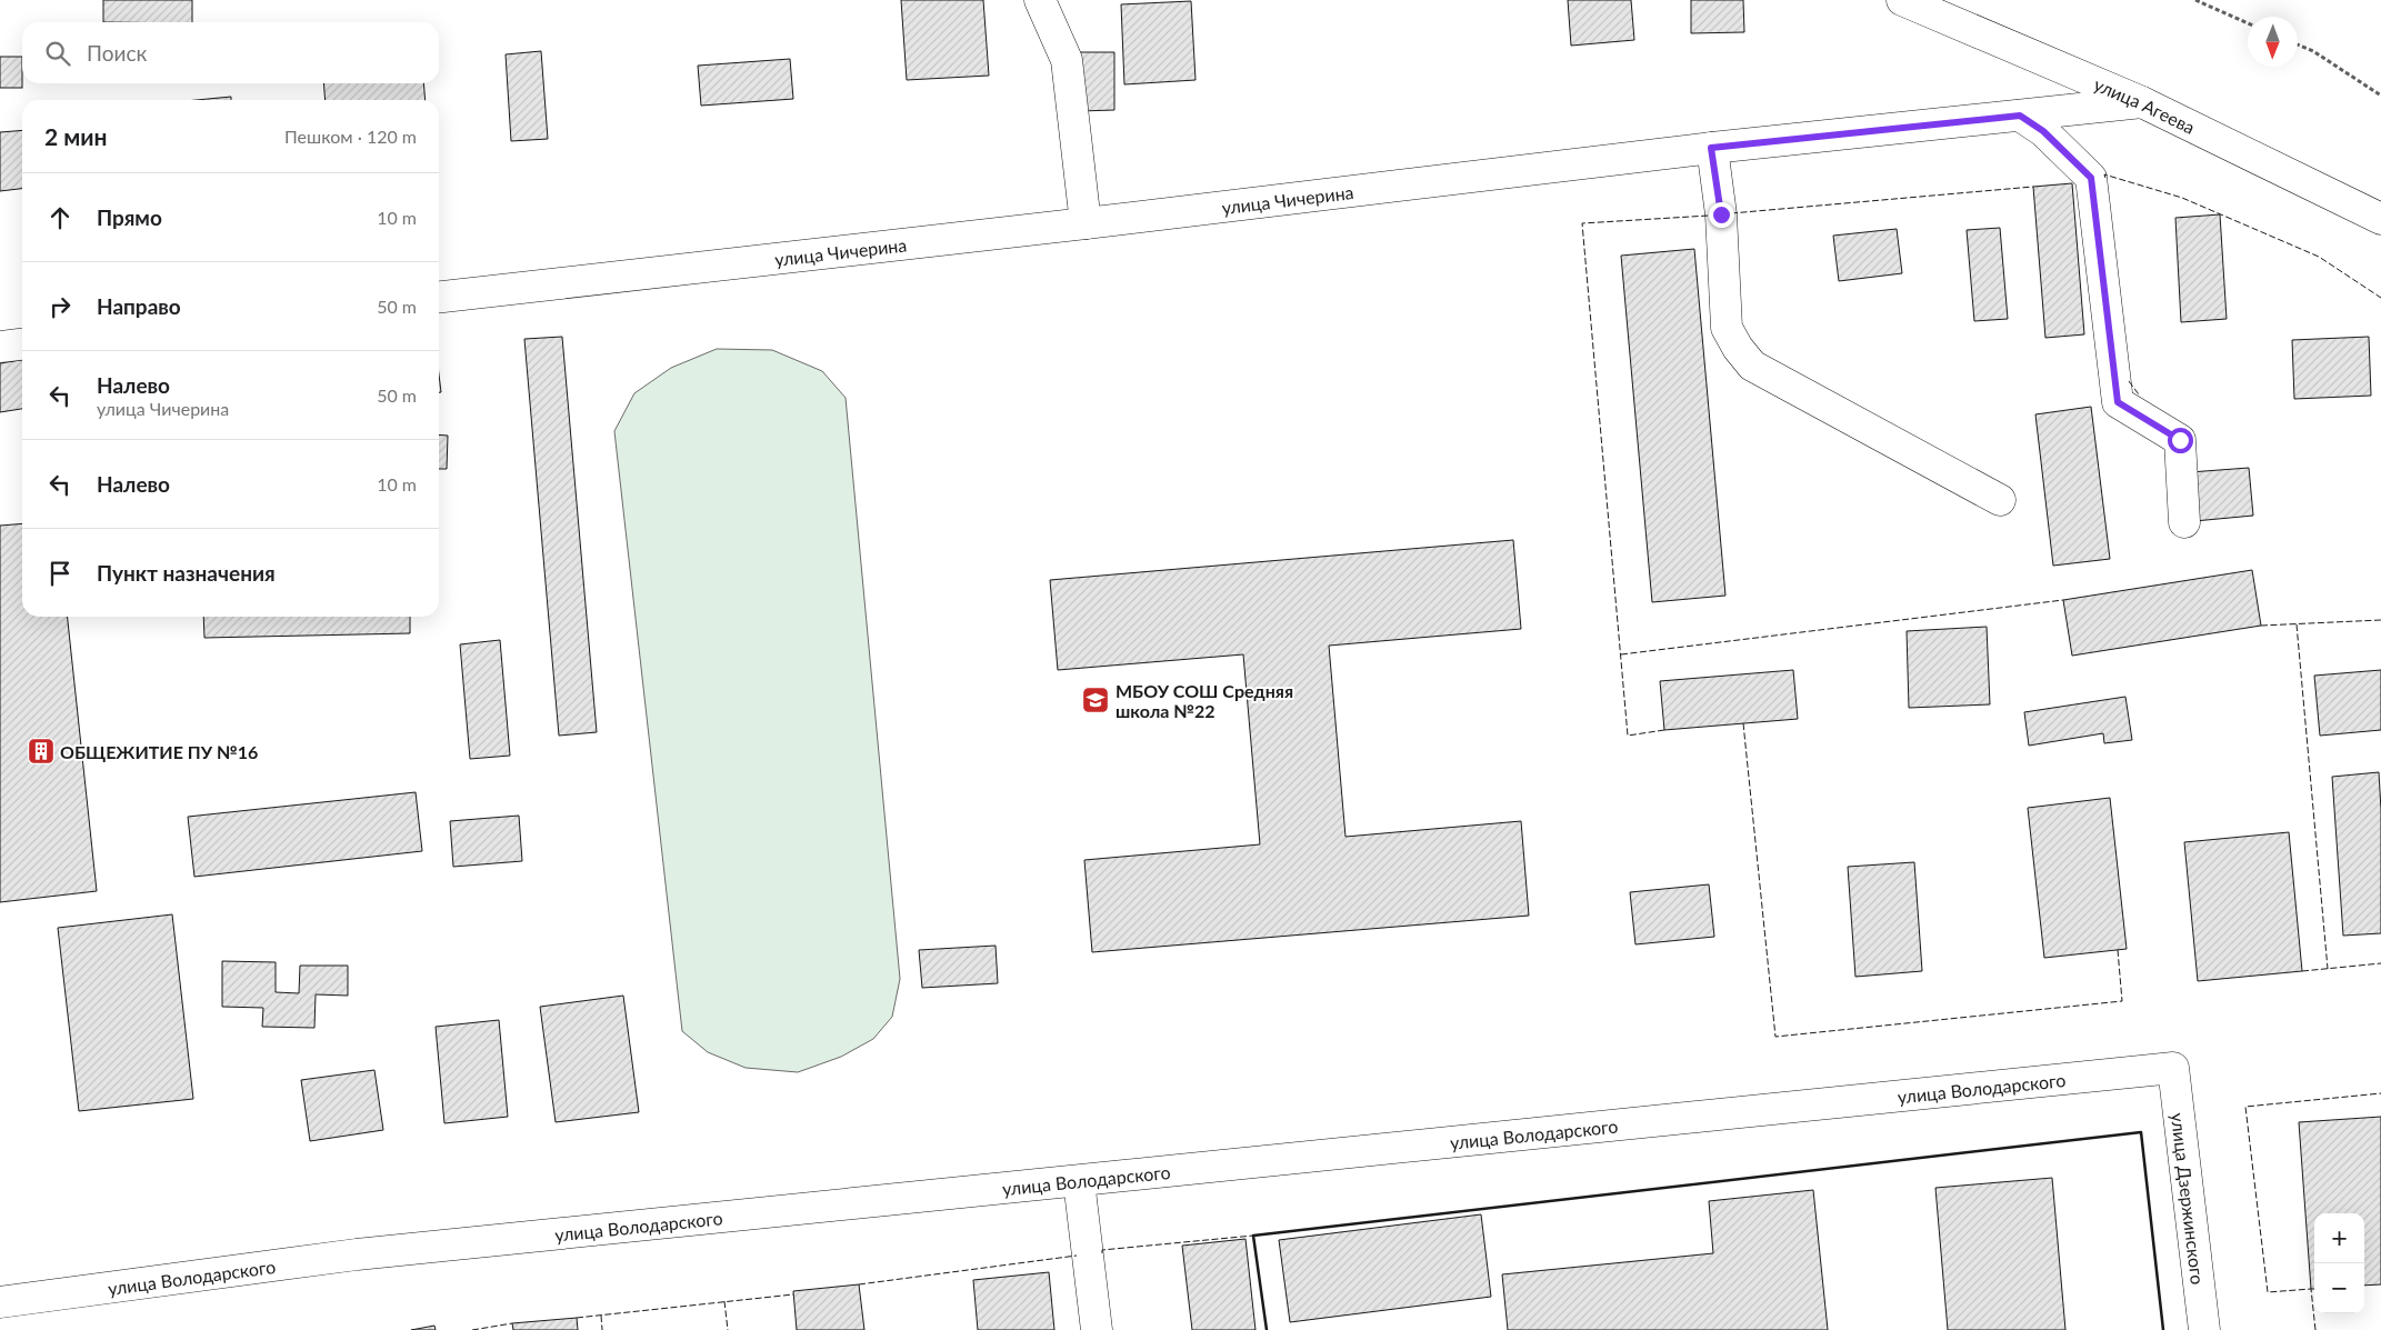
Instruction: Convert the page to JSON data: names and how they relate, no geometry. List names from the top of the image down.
{
  "streets": {
    "main road": [
      "улица Агеева",
      "улица Чичерина",
      "улица Володарского",
      "улица Дзержинского"
    ]
  },
  "crossings": [
    ["улица Агеева", "улица Чичерина"],
    ["улица Володарского", "улица Дзержинского"]
  ],
  "places": {
    "school or university": ["МБОУ СОШ Средняя школа №22"],
    "building": ["ОБЩЕЖИТИЕ ПУ №16"]
  },
  "north": "bottom",
  "page": {
    "search": "Поиск",
    "heading": ["2 мин", "Пешком · 120 m"],
    "list": [
      ["Прямо", "10 m"],
      ["Направо", "50 m"],
      ["Налево", "улица Чичерина", "50 m"],
      ["Налево", "10 m"],
      "Пункт назначения"
    ],
    "map_buttons": ["+", "−"]
  }
}
